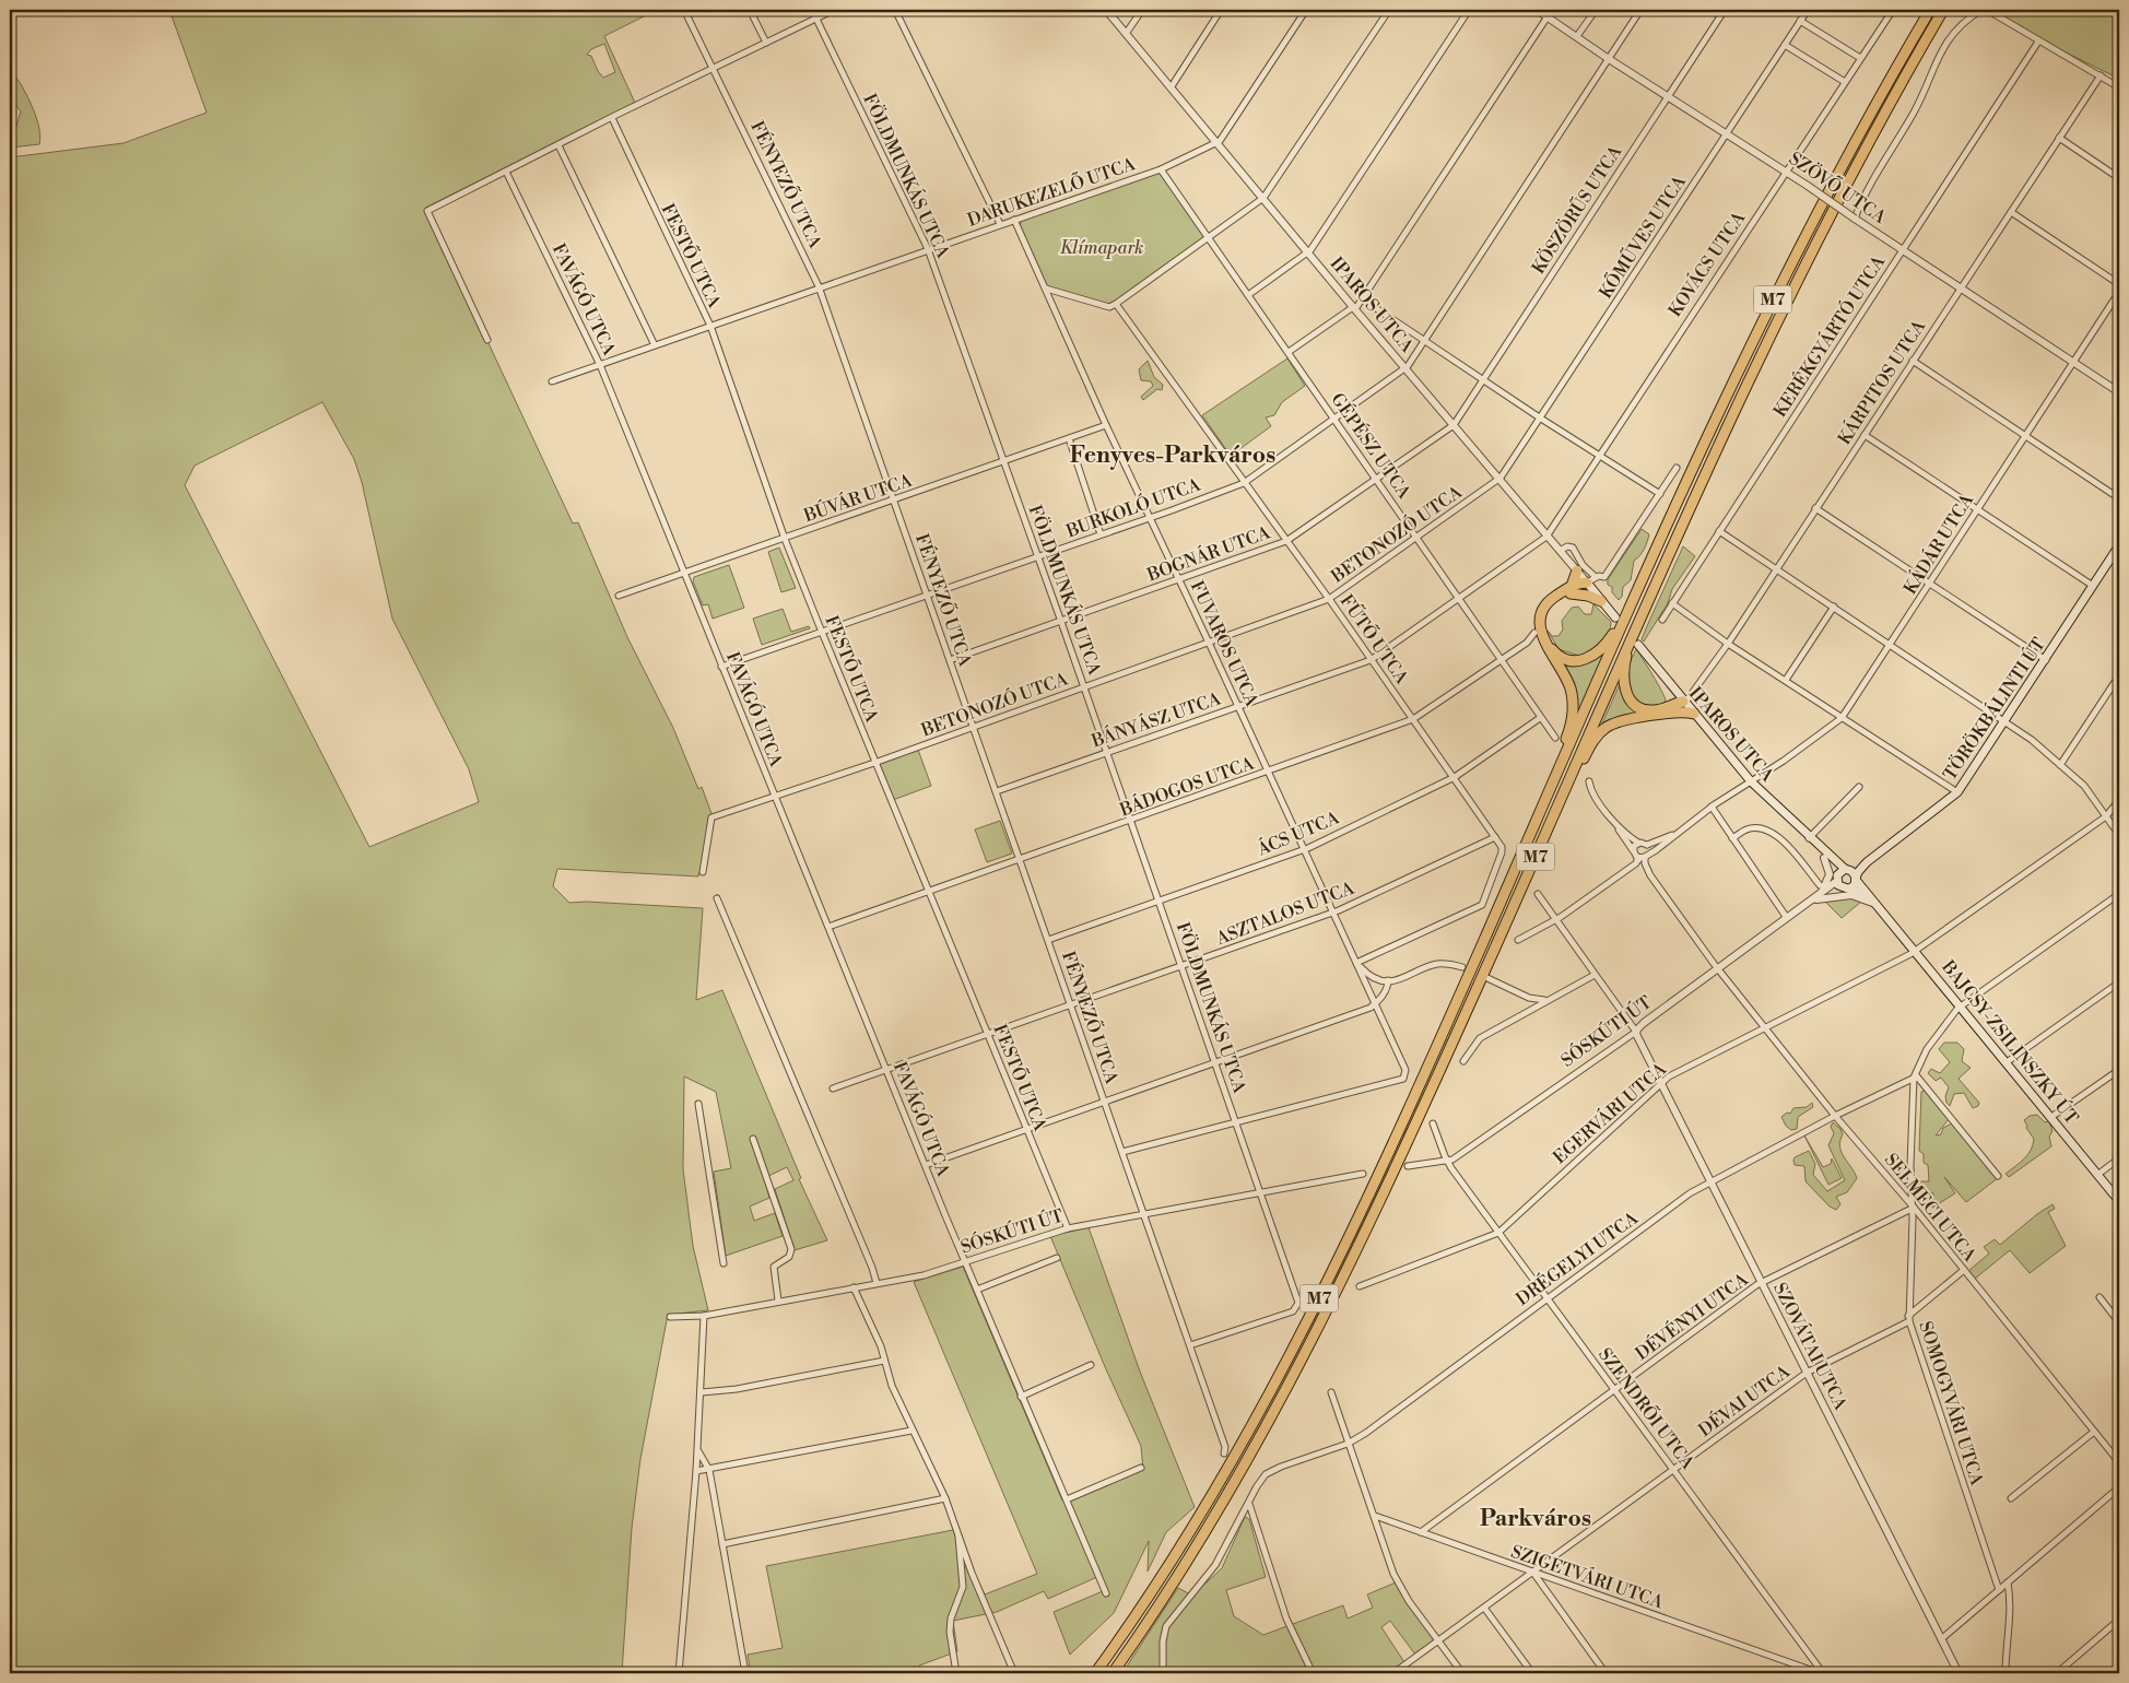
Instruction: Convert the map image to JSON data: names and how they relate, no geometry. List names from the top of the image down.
{
  "streets": {
    "highway": ["M7"],
    "main road": ["IPAROS UTCA", "TÖRÖKBÁLINTI ÚT", "BAJCSY-ZSILINSZKY ÚT"],
    "street": [
      "FÖLDMUNKÁS UTCA",
      "FÉNYEZŐ UTCA",
      "SZÖVŐ UTCA",
      "DARUKEZELŐ UTCA",
      "KÖSZÖRŰS UTCA",
      "KŐMŰVES UTCA",
      "FESTŐ UTCA",
      "KOVÁCS UTCA",
      "FAVÁGÓ UTCA",
      "KERÉKGYÁRTÓ UTCA",
      "KÁRPITOS UTCA",
      "GÉPÉSZ UTCA",
      "BÚVÁR UTCA",
      "BURKOLÓ UTCA",
      "BETONOZÓ UTCA",
      "KÁDÁR UTCA",
      "BOGNÁR UTCA",
      "FŰTŐ UTCA",
      "FUVAROS UTCA",
      "BÁNYÁSZ UTCA",
      "BÁDOGOS UTCA",
      "ÁCS UTCA",
      "ASZTALOS UTCA",
      "SÓSKÚTI ÚT",
      "EGERVÁRI UTCA",
      "SELMECI UTCA",
      "DRÉGELYI UTCA",
      "DÉVÉNYI UTCA",
      "SZOVÁTAI UTCA",
      "DÉVAI UTCA",
      "SOMOGYVÁRI UTCA",
      "SZENDRŐI UTCA",
      "SZIGETVÁRI UTCA"
    ]
  },
  "crossings": [
    ["FÖLDMUNKÁS UTCA", "DARUKEZELŐ UTCA"],
    ["FÖLDMUNKÁS UTCA", "BÚVÁR UTCA"],
    ["FÖLDMUNKÁS UTCA", "BURKOLÓ UTCA"],
    ["FÖLDMUNKÁS UTCA", "BETONOZÓ UTCA"],
    ["FÖLDMUNKÁS UTCA", "BOGNÁR UTCA"],
    ["FÖLDMUNKÁS UTCA", "FUVAROS UTCA"],
    ["FÖLDMUNKÁS UTCA", "BÁNYÁSZ UTCA"],
    ["FÖLDMUNKÁS UTCA", "BÁDOGOS UTCA"],
    ["FÖLDMUNKÁS UTCA", "ÁCS UTCA"],
    ["FÖLDMUNKÁS UTCA", "ASZTALOS UTCA"],
    ["FÖLDMUNKÁS UTCA", "SÓSKÚTI ÚT"],
    ["FÉNYEZŐ UTCA", "DARUKEZELŐ UTCA"],
    ["FÉNYEZŐ UTCA", "BÚVÁR UTCA"],
    ["FÉNYEZŐ UTCA", "BURKOLÓ UTCA"],
    ["FÉNYEZŐ UTCA", "BETONOZÓ UTCA"],
    ["FÉNYEZŐ UTCA", "BOGNÁR UTCA"],
    ["FÉNYEZŐ UTCA", "BÁNYÁSZ UTCA"],
    ["FÉNYEZŐ UTCA", "BÁDOGOS UTCA"],
    ["FÉNYEZŐ UTCA", "ÁCS UTCA"],
    ["FÉNYEZŐ UTCA", "ASZTALOS UTCA"],
    ["FÉNYEZŐ UTCA", "SÓSKÚTI ÚT"],
    ["SZÖVŐ UTCA", "KÖSZÖRŰS UTCA"],
    ["SZÖVŐ UTCA", "KŐMŰVES UTCA"],
    ["SZÖVŐ UTCA", "KOVÁCS UTCA"],
    ["SZÖVŐ UTCA", "KERÉKGYÁRTÓ UTCA"],
    ["SZÖVŐ UTCA", "KÁRPITOS UTCA"],
    ["SZÖVŐ UTCA", "BURKOLÓ UTCA"],
    ["SZÖVŐ UTCA", "KÁDÁR UTCA"],
    ["DARUKEZELŐ UTCA", "FESTŐ UTCA"],
    ["DARUKEZELŐ UTCA", "FAVÁGÓ UTCA"],
    ["DARUKEZELŐ UTCA", "IPAROS UTCA"],
    ["DARUKEZELŐ UTCA", "GÉPÉSZ UTCA"],
    ["DARUKEZELŐ UTCA", "FUVAROS UTCA"],
    ["KÖSZÖRŰS UTCA", "IPAROS UTCA"],
    ["KÖSZÖRŰS UTCA", "BOGNÁR UTCA"],
    ["KŐMŰVES UTCA", "IPAROS UTCA"],
    ["KŐMŰVES UTCA", "BETONOZÓ UTCA"],
    ["FESTŐ UTCA", "BÚVÁR UTCA"],
    ["FESTŐ UTCA", "BURKOLÓ UTCA"],
    ["FESTŐ UTCA", "BETONOZÓ UTCA"],
    ["FESTŐ UTCA", "BÁDOGOS UTCA"],
    ["FESTŐ UTCA", "ASZTALOS UTCA"],
    ["FESTŐ UTCA", "SÓSKÚTI ÚT"],
    ["KOVÁCS UTCA", "IPAROS UTCA"],
    ["KOVÁCS UTCA", "BÁNYÁSZ UTCA"],
    ["FAVÁGÓ UTCA", "BÚVÁR UTCA"],
    ["FAVÁGÓ UTCA", "BURKOLÓ UTCA"],
    ["FAVÁGÓ UTCA", "BETONOZÓ UTCA"],
    ["FAVÁGÓ UTCA", "BÁDOGOS UTCA"],
    ["FAVÁGÓ UTCA", "ASZTALOS UTCA"],
    ["FAVÁGÓ UTCA", "SÓSKÚTI ÚT"],
    ["IPAROS UTCA", "KÁRPITOS UTCA"],
    ["IPAROS UTCA", "BURKOLÓ UTCA"],
    ["IPAROS UTCA", "BETONOZÓ UTCA"],
    ["IPAROS UTCA", "KÁDÁR UTCA"],
    ["IPAROS UTCA", "BOGNÁR UTCA"],
    ["IPAROS UTCA", "TÖRÖKBÁLINTI ÚT"],
    ["IPAROS UTCA", "BÁNYÁSZ UTCA"],
    ["IPAROS UTCA", "SÓSKÚTI ÚT"],
    ["IPAROS UTCA", "BAJCSY-ZSILINSZKY ÚT"],
    ["GÉPÉSZ UTCA", "BURKOLÓ UTCA"],
    ["GÉPÉSZ UTCA", "BETONOZÓ UTCA"],
    ["GÉPÉSZ UTCA", "BOGNÁR UTCA"],
    ["GÉPÉSZ UTCA", "BÁNYÁSZ UTCA"],
    ["GÉPÉSZ UTCA", "BÁDOGOS UTCA"],
    ["GÉPÉSZ UTCA", "ÁCS UTCA"],
    ["BÚVÁR UTCA", "FUVAROS UTCA"],
    ["BURKOLÓ UTCA", "FŰTŐ UTCA"],
    ["BURKOLÓ UTCA", "FUVAROS UTCA"],
    ["BETONOZÓ UTCA", "FŰTŐ UTCA"],
    ["BETONOZÓ UTCA", "FUVAROS UTCA"],
    ["BOGNÁR UTCA", "FŰTŐ UTCA"],
    ["BOGNÁR UTCA", "FUVAROS UTCA"],
    ["FŰTŐ UTCA", "FUVAROS UTCA"],
    ["FŰTŐ UTCA", "BÁNYÁSZ UTCA"],
    ["FŰTŐ UTCA", "BÁDOGOS UTCA"],
    ["FŰTŐ UTCA", "ÁCS UTCA"],
    ["FŰTŐ UTCA", "ASZTALOS UTCA"],
    ["FUVAROS UTCA", "BÁNYÁSZ UTCA"],
    ["FUVAROS UTCA", "BÁDOGOS UTCA"],
    ["FUVAROS UTCA", "ÁCS UTCA"],
    ["FUVAROS UTCA", "ASZTALOS UTCA"],
    ["TÖRÖKBÁLINTI ÚT", "SÓSKÚTI ÚT"],
    ["TÖRÖKBÁLINTI ÚT", "BAJCSY-ZSILINSZKY ÚT"],
    ["SÓSKÚTI ÚT", "BAJCSY-ZSILINSZKY ÚT"],
    ["SÓSKÚTI ÚT", "SELMECI UTCA"],
    ["SÓSKÚTI ÚT", "SZOVÁTAI UTCA"],
    ["SÓSKÚTI ÚT", "SZENDRŐI UTCA"],
    ["BAJCSY-ZSILINSZKY ÚT", "EGERVÁRI UTCA"],
    ["BAJCSY-ZSILINSZKY ÚT", "SOMOGYVÁRI UTCA"],
    ["EGERVÁRI UTCA", "SELMECI UTCA"],
    ["EGERVÁRI UTCA", "SZOVÁTAI UTCA"],
    ["EGERVÁRI UTCA", "SZENDRŐI UTCA"],
    ["SELMECI UTCA", "DRÉGELYI UTCA"],
    ["SELMECI UTCA", "DÉVÉNYI UTCA"],
    ["SELMECI UTCA", "DÉVAI UTCA"],
    ["SELMECI UTCA", "SOMOGYVÁRI UTCA"],
    ["DRÉGELYI UTCA", "SZOVÁTAI UTCA"],
    ["DRÉGELYI UTCA", "SOMOGYVÁRI UTCA"],
    ["DRÉGELYI UTCA", "SZENDRŐI UTCA"],
    ["DÉVÉNYI UTCA", "SZOVÁTAI UTCA"],
    ["DÉVÉNYI UTCA", "SOMOGYVÁRI UTCA"],
    ["DÉVÉNYI UTCA", "SZENDRŐI UTCA"],
    ["DÉVÉNYI UTCA", "SZIGETVÁRI UTCA"],
    ["SZOVÁTAI UTCA", "DÉVAI UTCA"],
    ["DÉVAI UTCA", "SOMOGYVÁRI UTCA"],
    ["DÉVAI UTCA", "SZENDRŐI UTCA"],
    ["DÉVAI UTCA", "SZIGETVÁRI UTCA"],
    ["SZENDRŐI UTCA", "SZIGETVÁRI UTCA"]
  ],
  "districts": ["Fenyves-Parkváros", "Parkváros"],
  "parks": ["Klímapark"]
}
